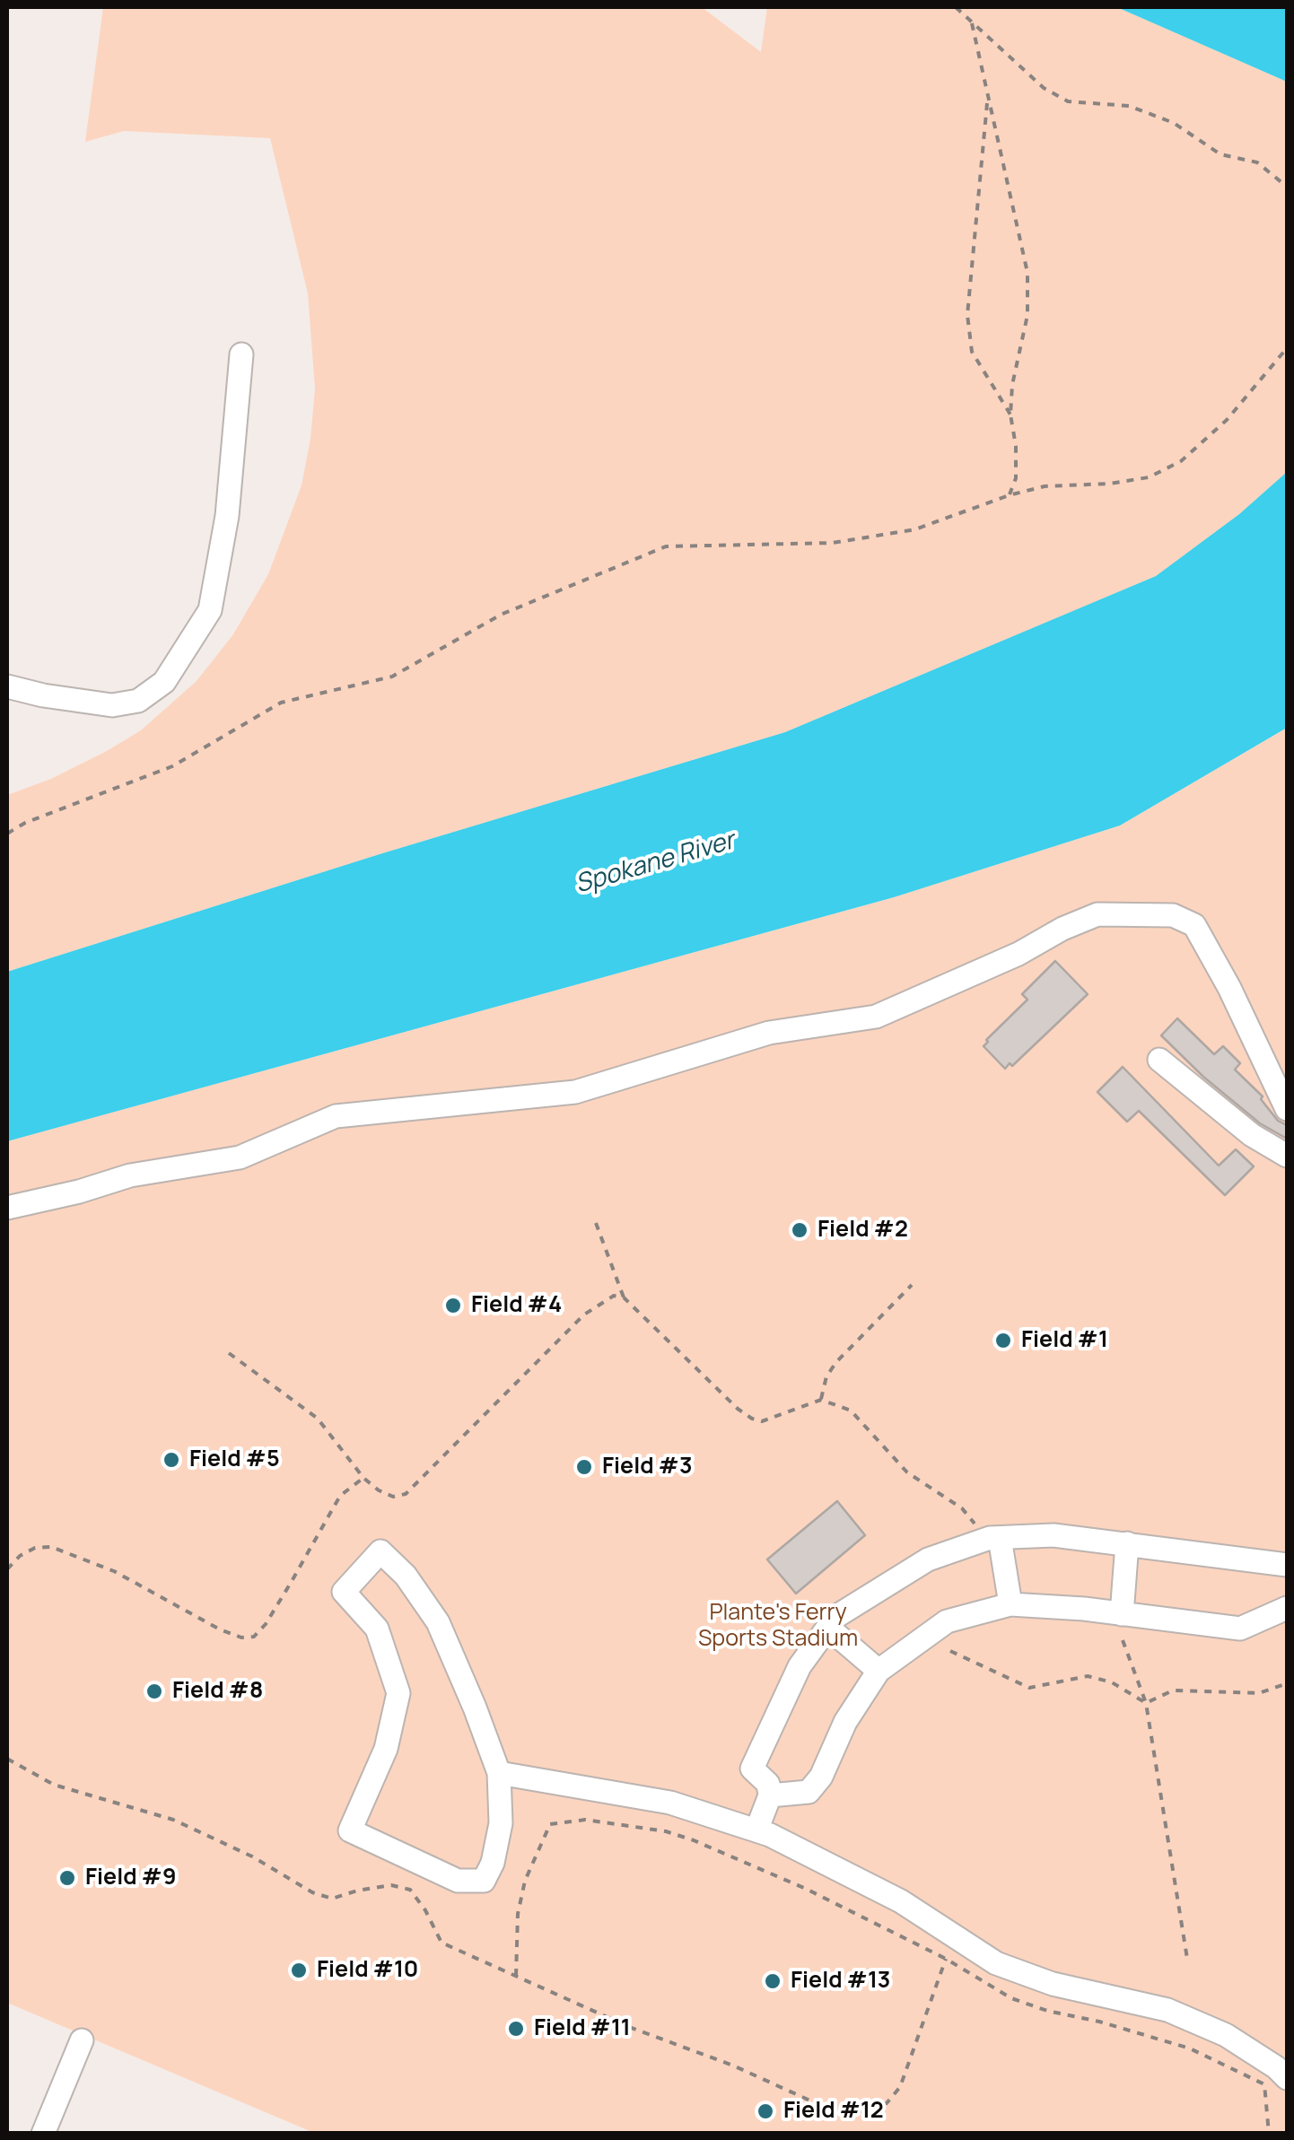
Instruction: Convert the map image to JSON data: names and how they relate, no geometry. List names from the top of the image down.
{
  "water": ["Spokane River"],
  "parks": ["Plante's Ferry Sports Stadium"],
  "places": [
    "Field #2",
    "Field #4",
    "Field #1",
    "Field #5",
    "Field #3",
    "Field #8",
    "Field #9",
    "Field #10",
    "Field #13",
    "Field #11",
    "Field #12"
  ]
}
